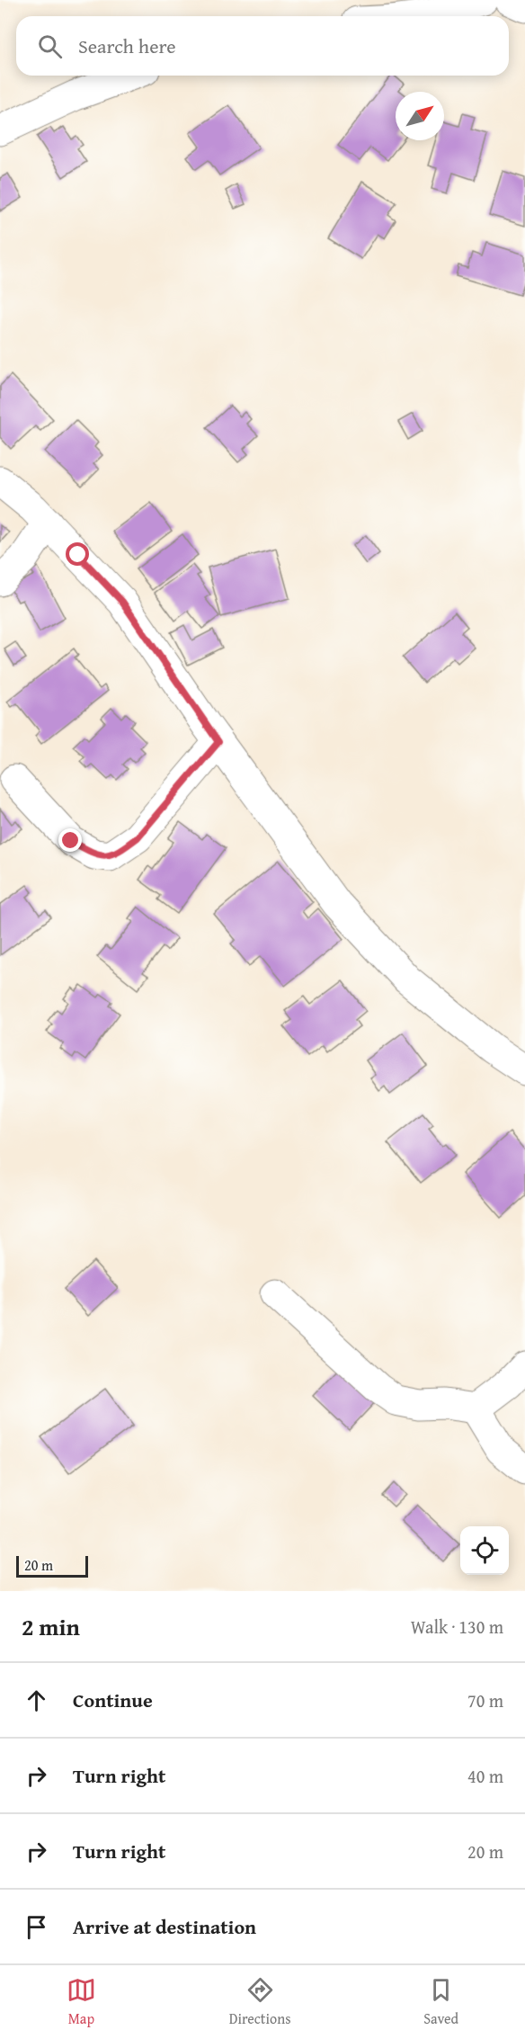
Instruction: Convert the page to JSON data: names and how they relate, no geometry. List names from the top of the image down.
{
  "scale_bar": "20 m",
  "north": "top right",
  "page": {
    "search": "Search here",
    "scale": "20 m",
    "heading": ["2 min", "Walk · 130 m"],
    "list": [
      ["Continue", "70 m"],
      ["Turn right", "40 m"],
      ["Turn right", "20 m"],
      "Arrive at destination"
    ],
    "nav": ["Map", "Directions", "Saved"]
  }
}
